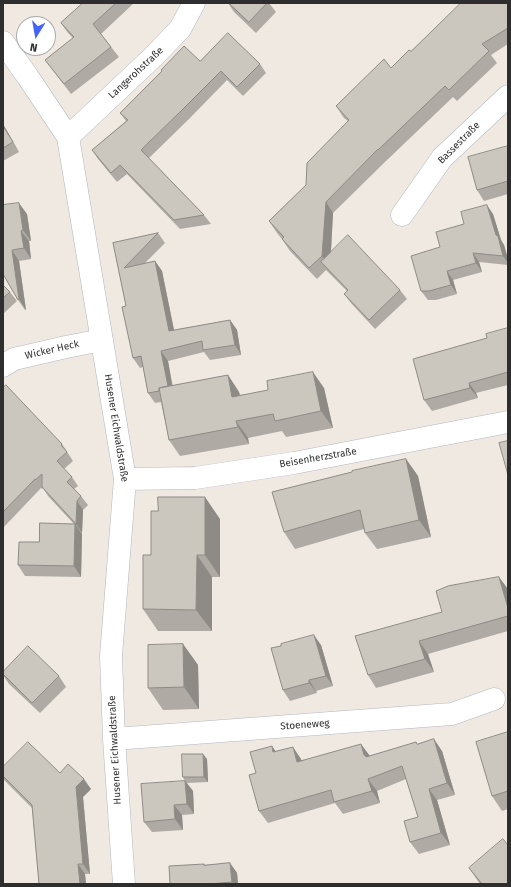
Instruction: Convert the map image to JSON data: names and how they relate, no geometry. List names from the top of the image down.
{
  "streets": {
    "street": [
      "Langerohstraße",
      "Bassestraße",
      "Wicker Heck",
      "Husener Eichwaldstraße",
      "Beisenherzstraße",
      "Stoeneweg"
    ]
  },
  "crossings": [
    ["Langerohstraße", "Husener Eichwaldstraße"],
    ["Wicker Heck", "Husener Eichwaldstraße"],
    ["Husener Eichwaldstraße", "Beisenherzstraße"],
    ["Husener Eichwaldstraße", "Stoeneweg"]
  ],
  "north": "bottom"
}
